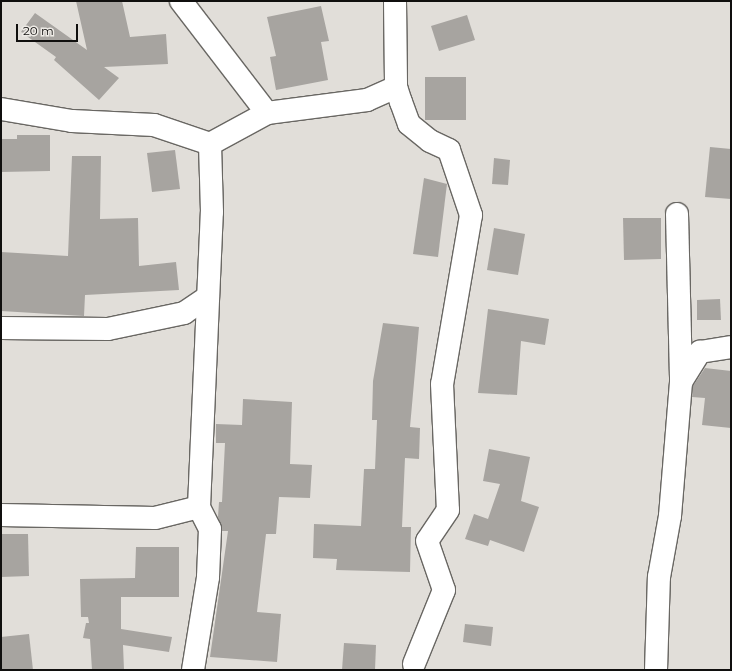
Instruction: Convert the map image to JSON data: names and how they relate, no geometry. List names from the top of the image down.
{
  "scale_bar": "20 m"
}
